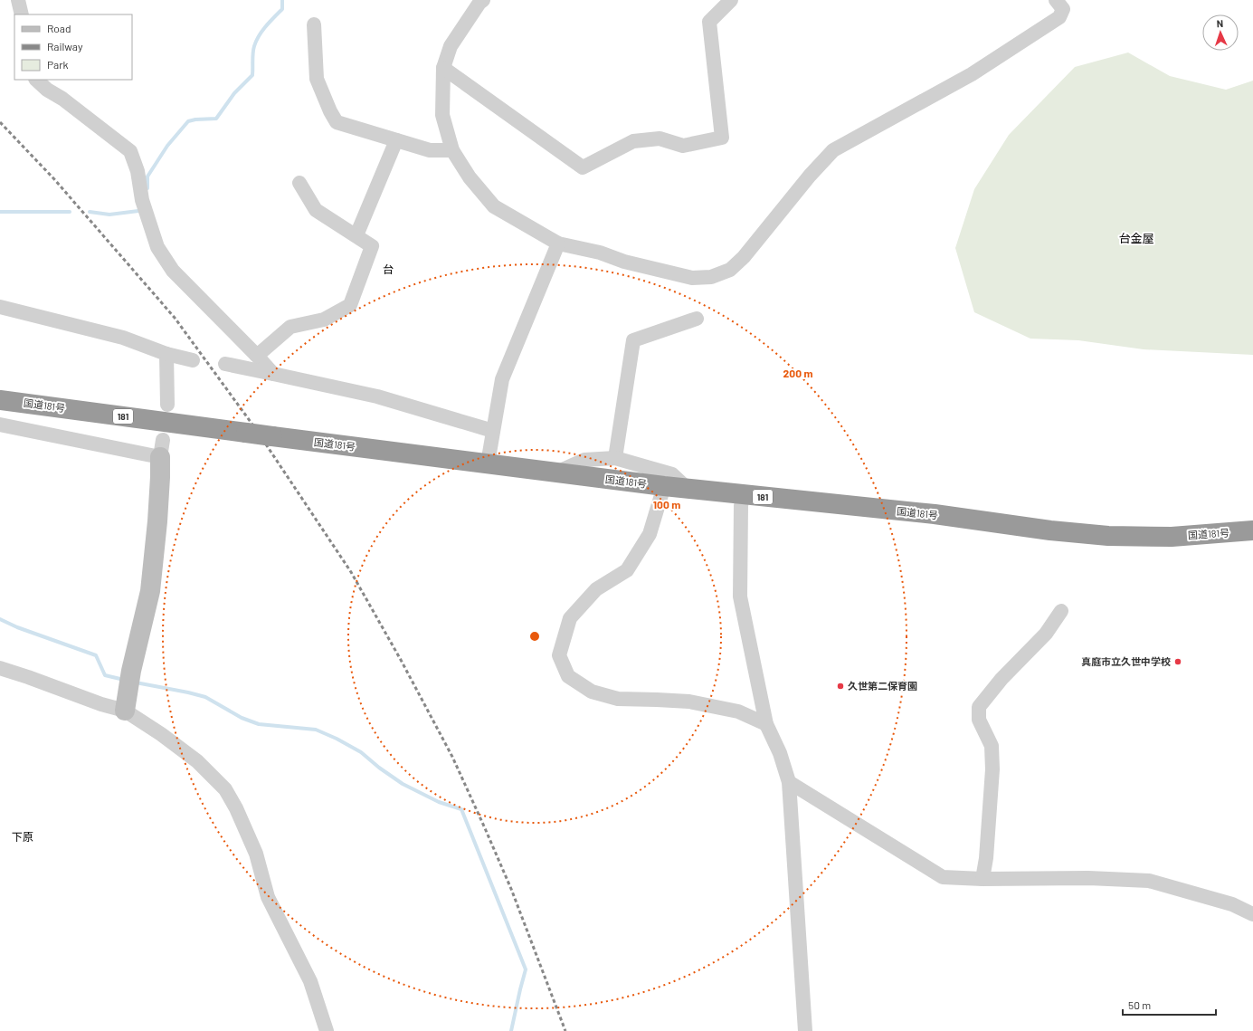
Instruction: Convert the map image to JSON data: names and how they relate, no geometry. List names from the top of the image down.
{
  "streets": {
    "highway": ["国道181号", "181"]
  },
  "districts": ["台金屋", "台", "下原"],
  "places": ["真庭市立久世中学校", "久世第二保育園"],
  "legend": ["Road", "Railway", "Park"],
  "scale_bar": "50 m",
  "north": "top",
  "rings": ["200 m", "100 m"]
}
